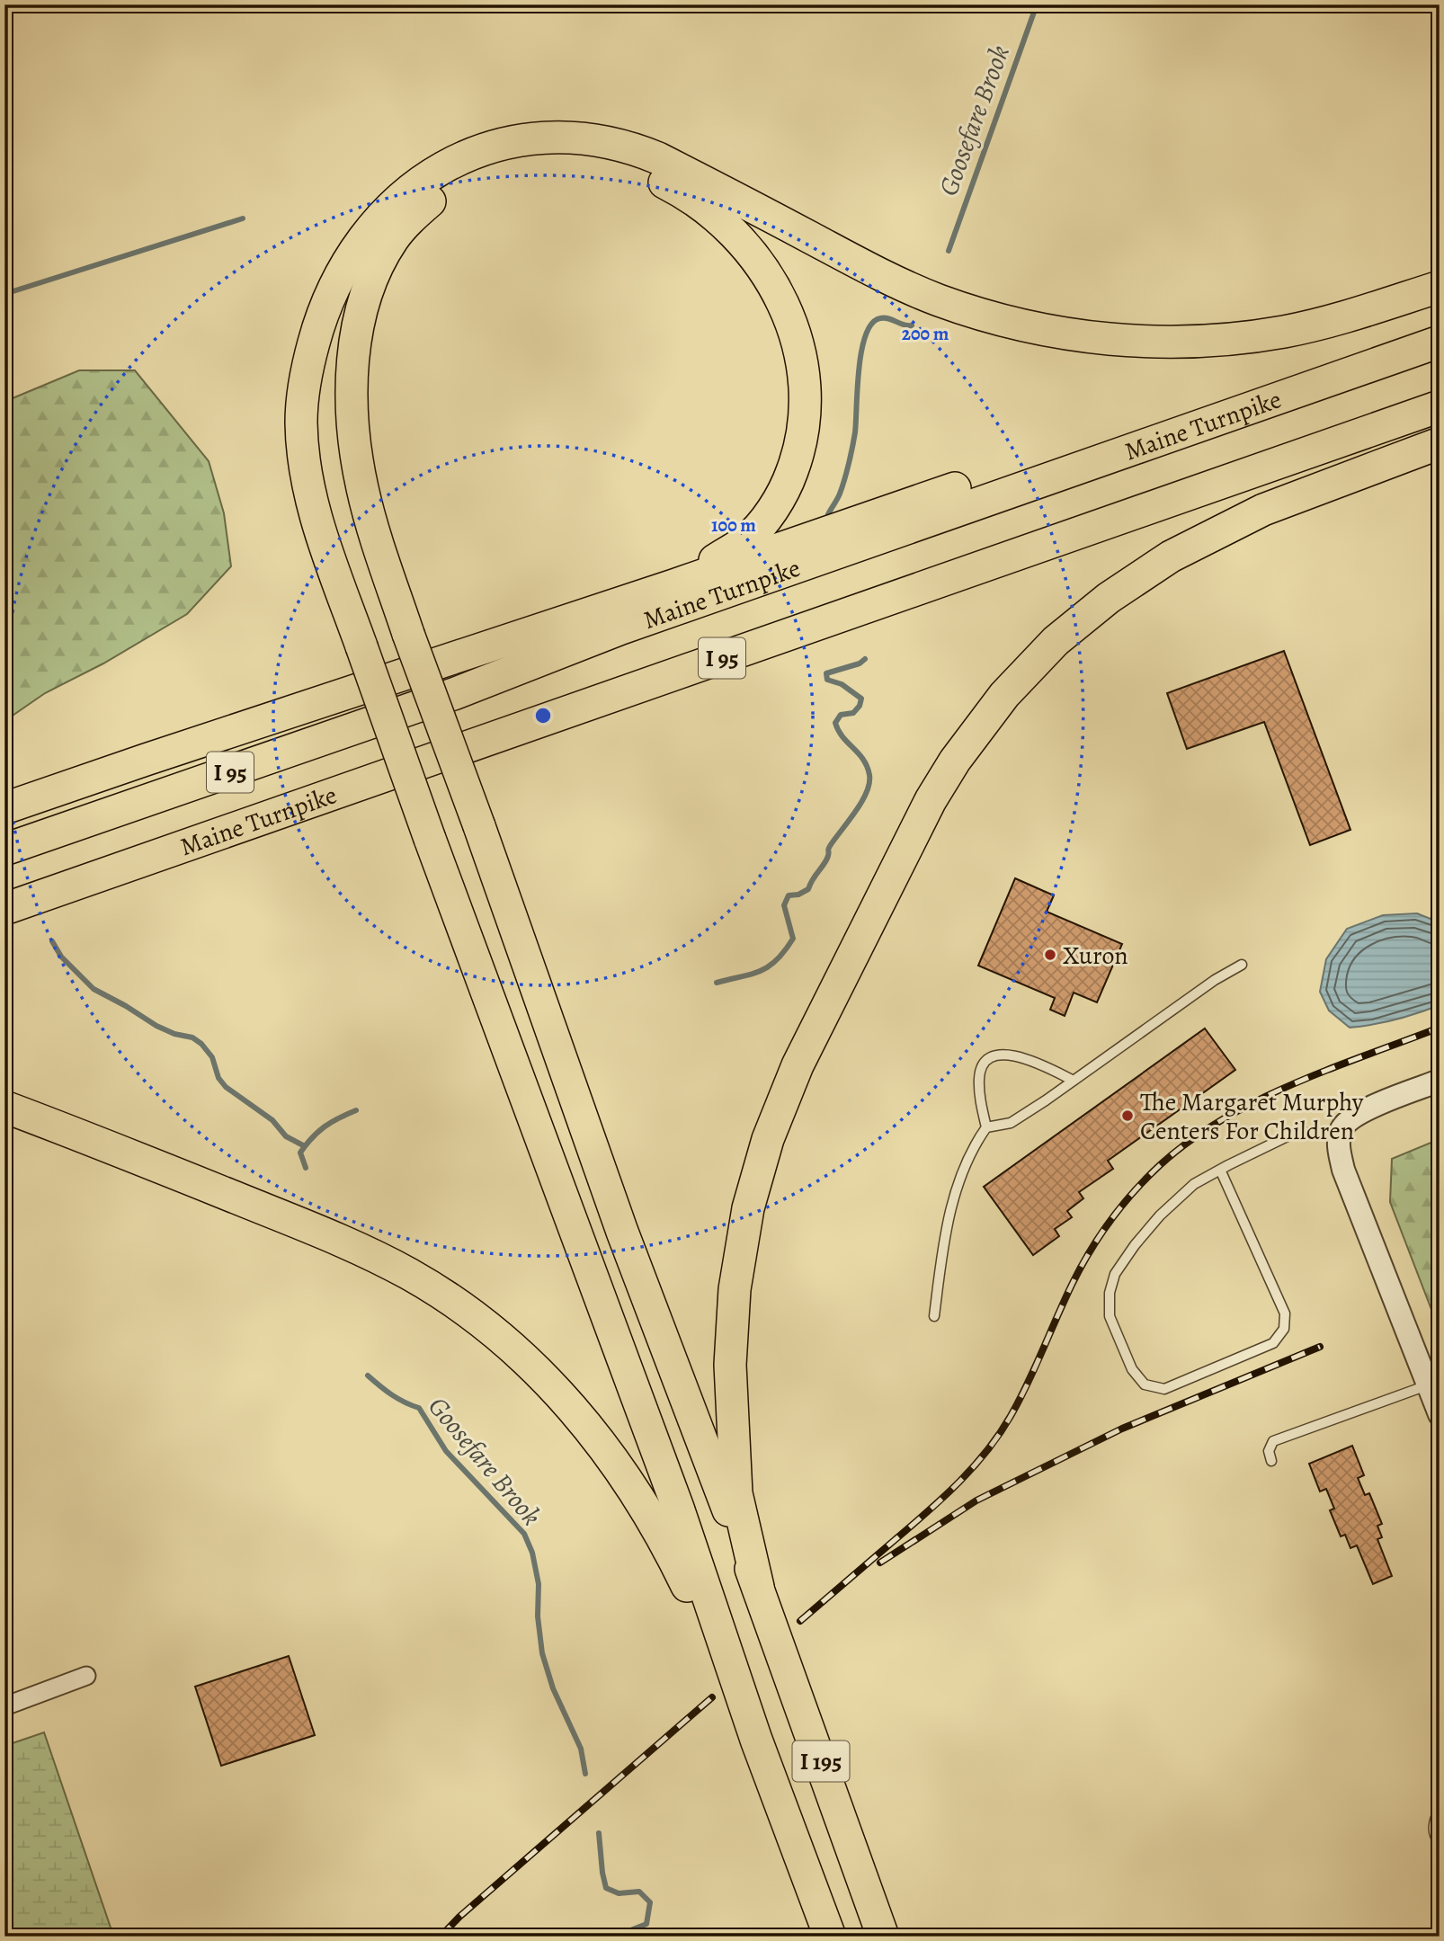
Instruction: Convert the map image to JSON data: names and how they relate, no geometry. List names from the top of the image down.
{
  "streets": {
    "highway": ["Maine Turnpike", "I 95", "I 195"]
  },
  "water": ["Goosefare Brook"],
  "places": ["Xuron", "The Margaret Murphy Centers For Children"],
  "rings": ["200 m", "100 m"]
}
